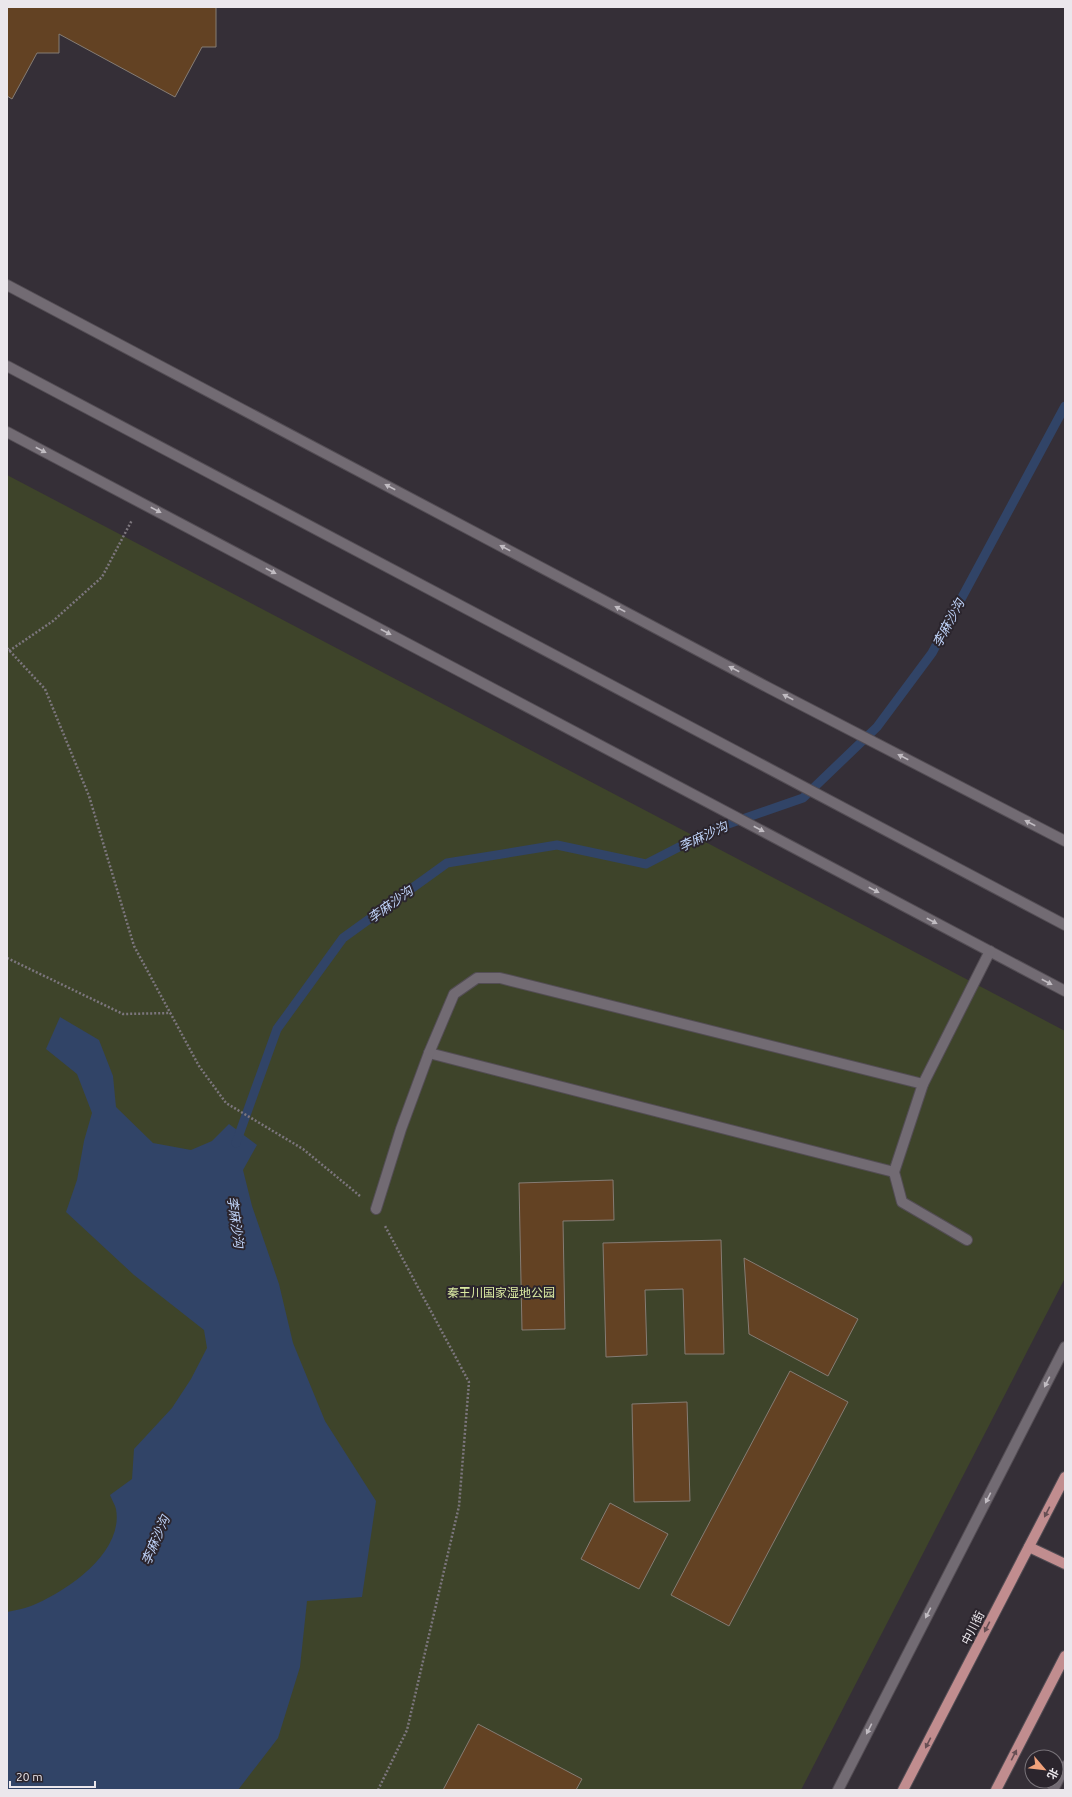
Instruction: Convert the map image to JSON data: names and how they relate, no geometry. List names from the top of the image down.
{
  "streets": {
    "main road": ["中川街"]
  },
  "water": ["李麻沙沟"],
  "parks": ["秦王川国家湿地公园"],
  "scale_bar": "20 m",
  "north": "bottom right"
}
